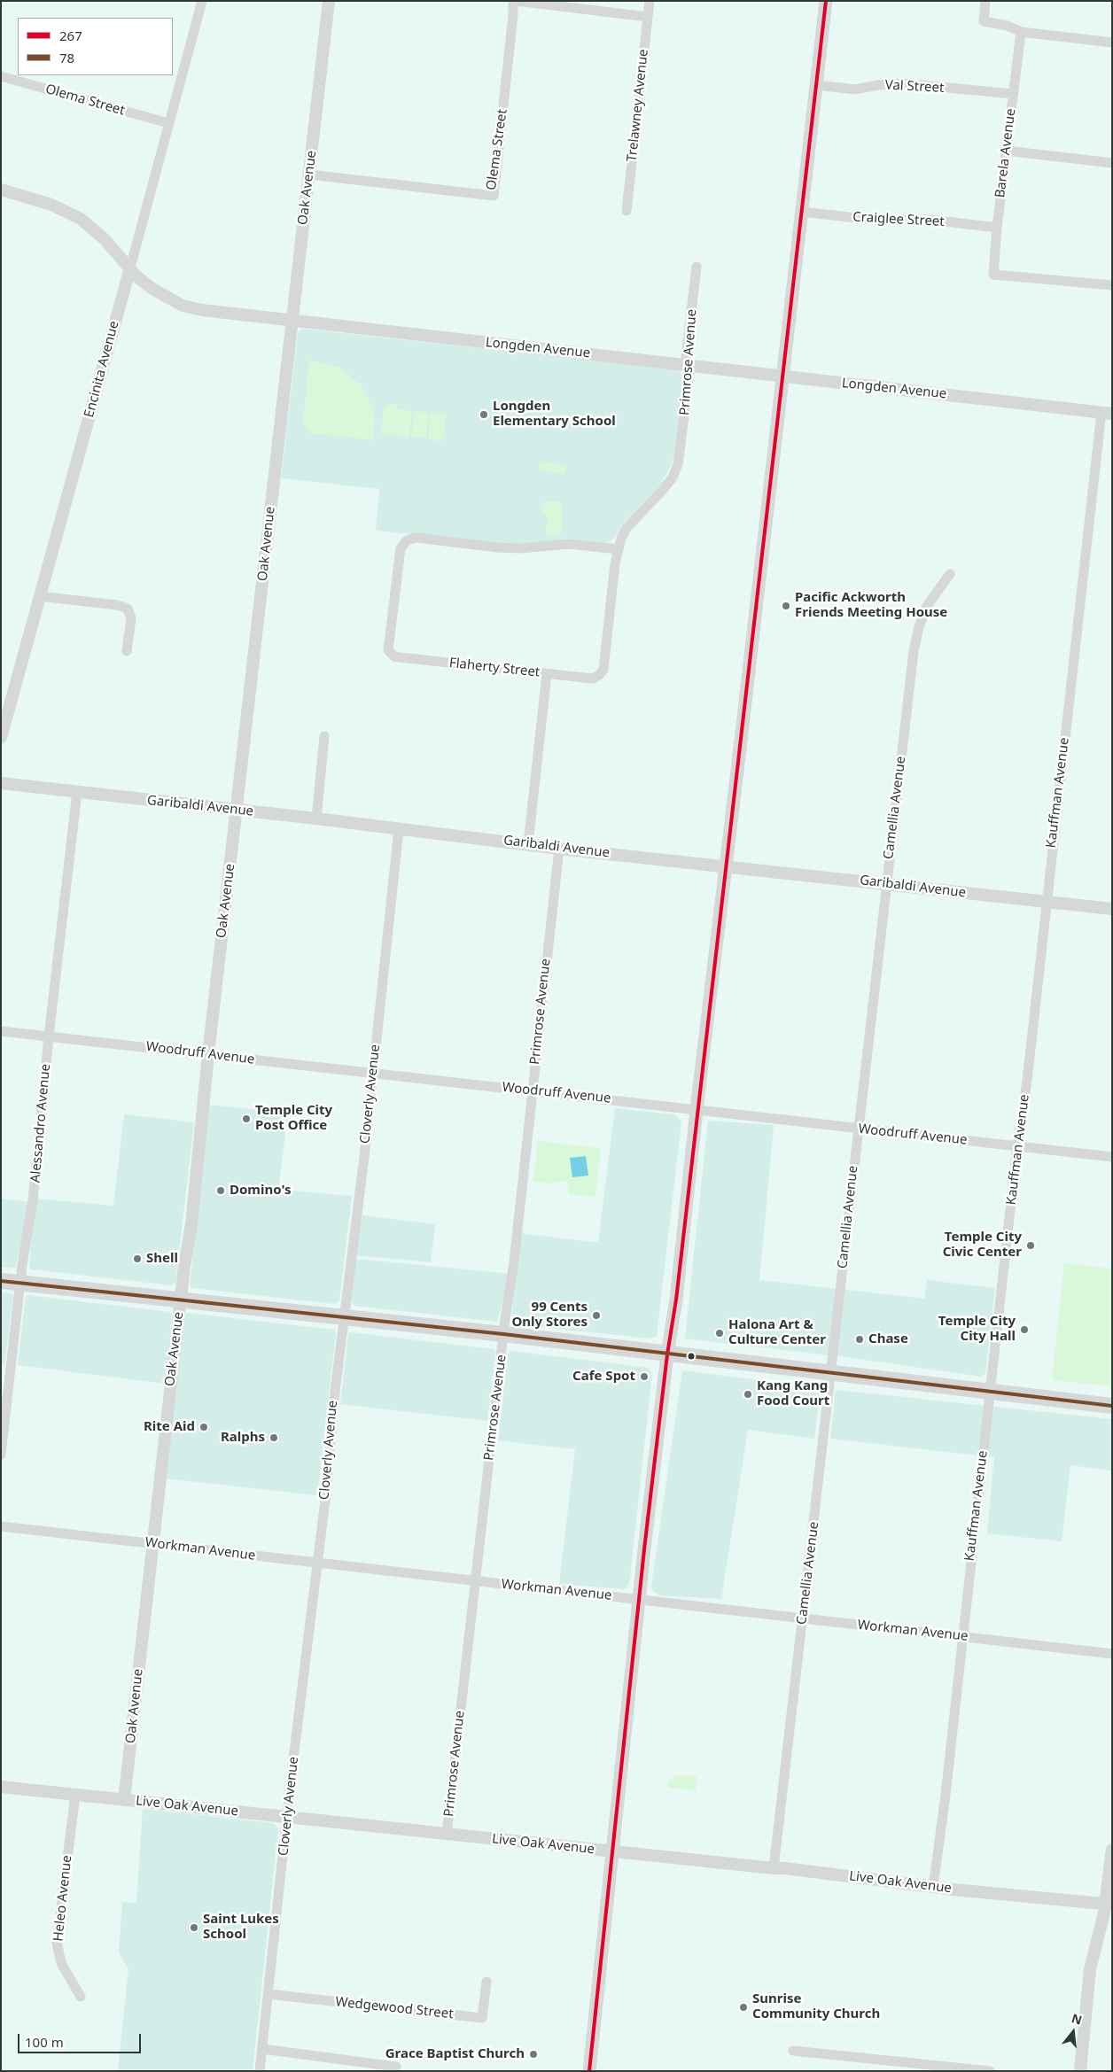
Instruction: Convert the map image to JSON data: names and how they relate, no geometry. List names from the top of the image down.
{
  "streets": {
    "street": [
      "Val Street",
      "Olema Street",
      "Trelawney Avenue",
      "Barela Avenue",
      "Oak Avenue",
      "Craiglee Street",
      "Longden Avenue",
      "Primrose Avenue",
      "Encinita Avenue",
      "Flaherty Street",
      "Kauffman Avenue",
      "Garibaldi Avenue",
      "Camellia Avenue",
      "Woodruff Avenue",
      "Cloverly Avenue",
      "Alessandro Avenue",
      "Workman Avenue",
      "Live Oak Avenue",
      "Heleo Avenue",
      "Wedgewood Street"
    ]
  },
  "crossings": [
    ["Val Street", "Barela Avenue"],
    ["Olema Street", "Trelawney Avenue"],
    ["Olema Street", "Oak Avenue"],
    ["Olema Street", "Encinita Avenue"],
    ["Barela Avenue", "Craiglee Street"],
    ["Oak Avenue", "Longden Avenue"],
    ["Oak Avenue", "Garibaldi Avenue"],
    ["Oak Avenue", "Woodruff Avenue"],
    ["Oak Avenue", "Workman Avenue"],
    ["Oak Avenue", "Live Oak Avenue"],
    ["Longden Avenue", "Primrose Avenue"],
    ["Longden Avenue", "Encinita Avenue"],
    ["Longden Avenue", "Kauffman Avenue"],
    ["Primrose Avenue", "Flaherty Street"],
    ["Primrose Avenue", "Garibaldi Avenue"],
    ["Primrose Avenue", "Woodruff Avenue"],
    ["Primrose Avenue", "Workman Avenue"],
    ["Primrose Avenue", "Live Oak Avenue"],
    ["Kauffman Avenue", "Garibaldi Avenue"],
    ["Kauffman Avenue", "Woodruff Avenue"],
    ["Kauffman Avenue", "Workman Avenue"],
    ["Kauffman Avenue", "Live Oak Avenue"],
    ["Garibaldi Avenue", "Camellia Avenue"],
    ["Garibaldi Avenue", "Cloverly Avenue"],
    ["Garibaldi Avenue", "Alessandro Avenue"],
    ["Camellia Avenue", "Woodruff Avenue"],
    ["Camellia Avenue", "Workman Avenue"],
    ["Camellia Avenue", "Live Oak Avenue"],
    ["Woodruff Avenue", "Cloverly Avenue"],
    ["Woodruff Avenue", "Alessandro Avenue"],
    ["Cloverly Avenue", "Workman Avenue"],
    ["Cloverly Avenue", "Live Oak Avenue"],
    ["Cloverly Avenue", "Wedgewood Street"],
    ["Live Oak Avenue", "Heleo Avenue"]
  ],
  "places": [
    "Longden Elementary School",
    "Pacific Ackworth Friends Meeting House",
    "Temple City Post Office",
    "Domino's",
    "Temple City Civic Center",
    "Shell",
    "99 Cents Only Stores",
    "Temple City City Hall",
    "Halona Art & Culture Center",
    "Chase",
    "Cafe Spot",
    "Kang Kang Food Court",
    "Rite Aid",
    "Ralphs",
    "Saint Lukes School",
    "Sunrise Community Church",
    "Grace Baptist Church"
  ],
  "lines": ["transit line 267", "transit line 78"],
  "legend": ["267", "78"],
  "scale_bar": "100 m",
  "north": "top"
}
